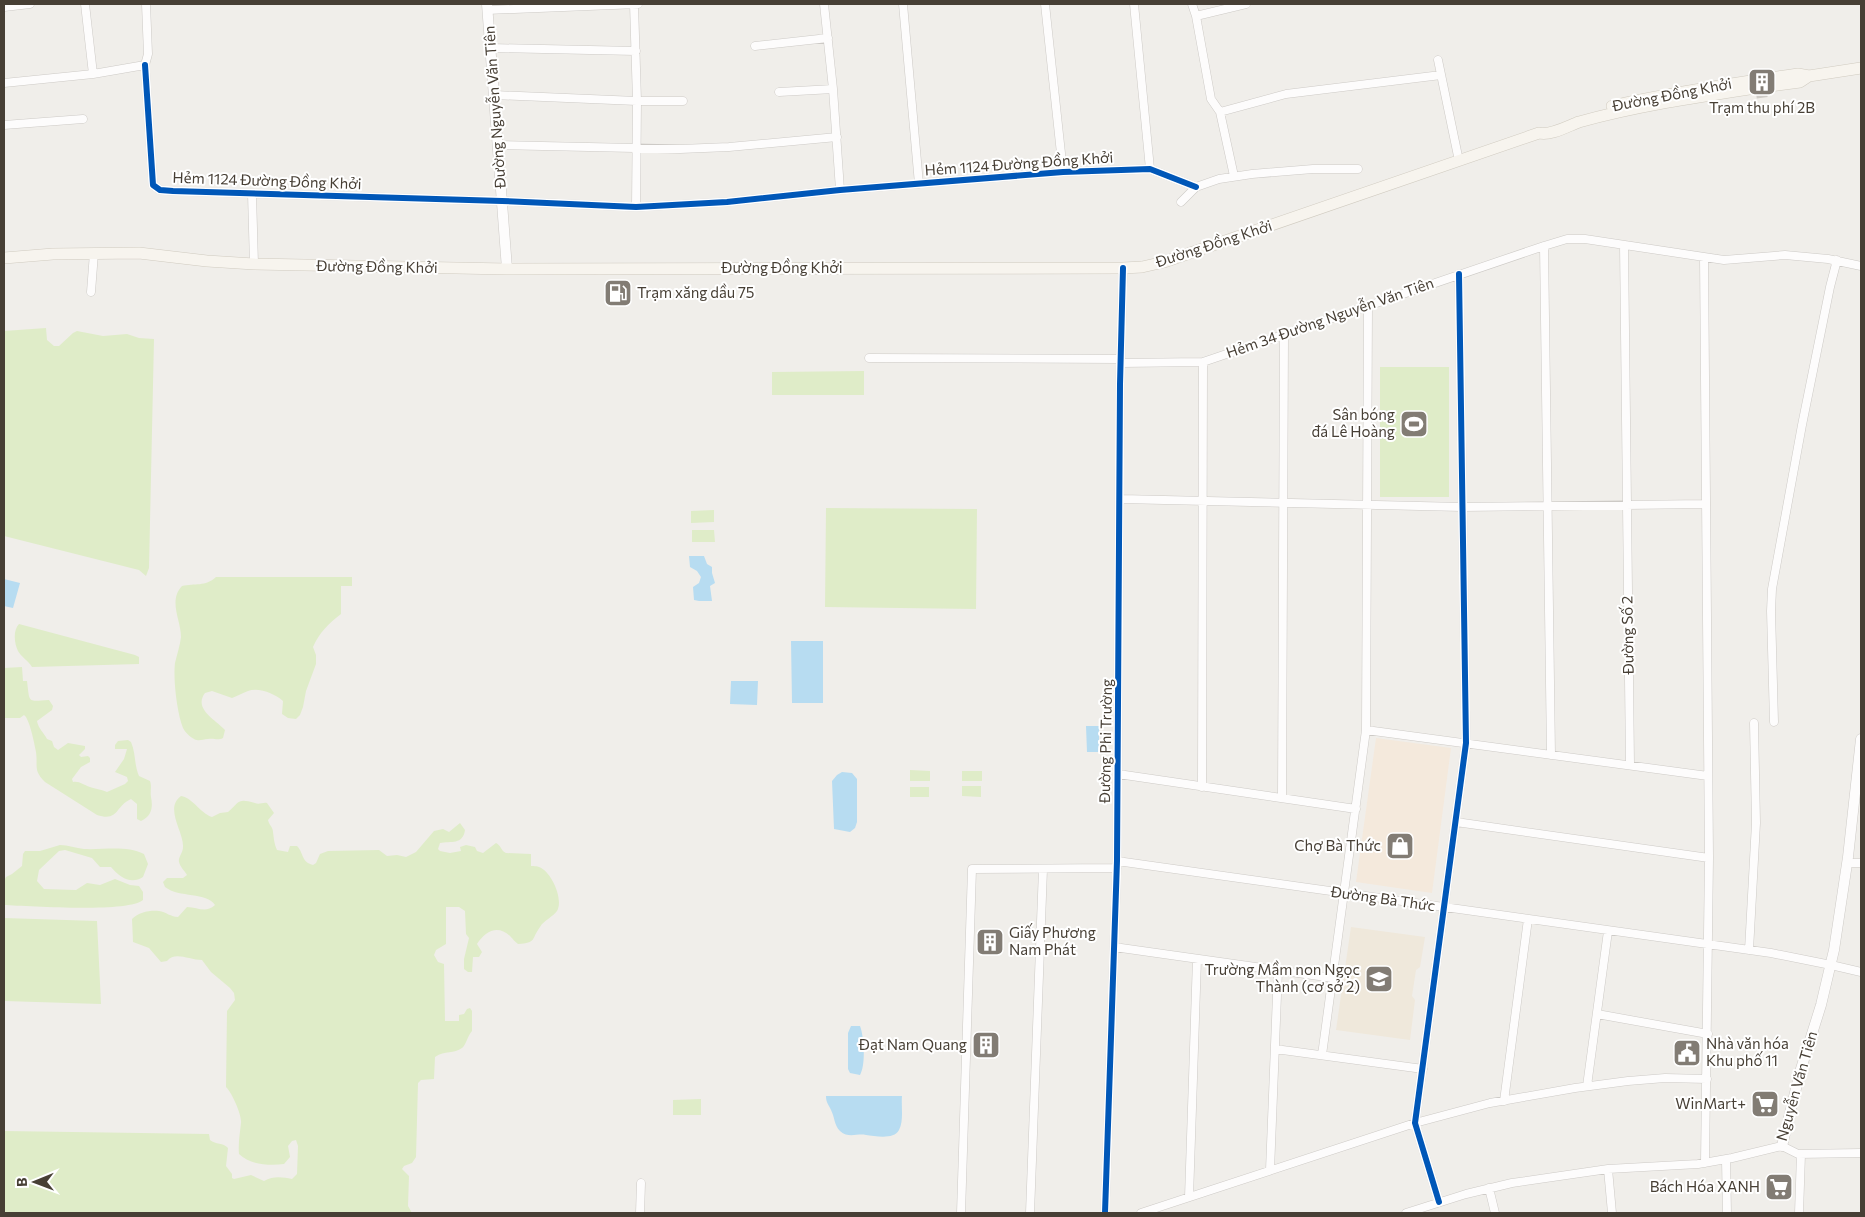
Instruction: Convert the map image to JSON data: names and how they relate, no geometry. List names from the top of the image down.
{
  "streets": {
    "main road": ["Đường Đồng Khởi"],
    "street": [
      "Đường Nguyễn Văn Tiên",
      "Hẻm 1124 Đường Đồng Khởi",
      "Hẻm 34 Đường Nguyễn Văn Tiên",
      "Đường Số 2",
      "Đường Phi Trường",
      "Đường Bà Thức",
      "Nguyễn Văn Tiên"
    ]
  },
  "crossings": [
    ["Đường Đồng Khởi", "Đường Nguyễn Văn Tiên"],
    ["Đường Đồng Khởi", "Đường Phi Trường"],
    ["Đường Nguyễn Văn Tiên", "Hẻm 1124 Đường Đồng Khởi"],
    ["Hẻm 34 Đường Nguyễn Văn Tiên", "Đường Số 2"],
    ["Hẻm 34 Đường Nguyễn Văn Tiên", "Đường Phi Trường"],
    ["Đường Phi Trường", "Đường Bà Thức"],
    ["Đường Bà Thức", "Nguyễn Văn Tiên"]
  ],
  "places": {
    "building": ["Trạm thu phí 2B", "Giấy Phương Nam Phát", "Đạt Nam Quang"],
    "fuel station": ["Trạm xăng dầu 75"],
    "sports": ["Sân bóng đá Lê Hoàng"],
    "shop": ["Chợ Bà Thức"],
    "school or university": ["Trường Mầm non Ngọc Thành (cơ sở 2)"],
    "public building": ["Nhà văn hóa Khu phố 11"],
    "supermarket": ["WinMart+", "Bách Hóa XANH"]
  },
  "north": "left"
}
